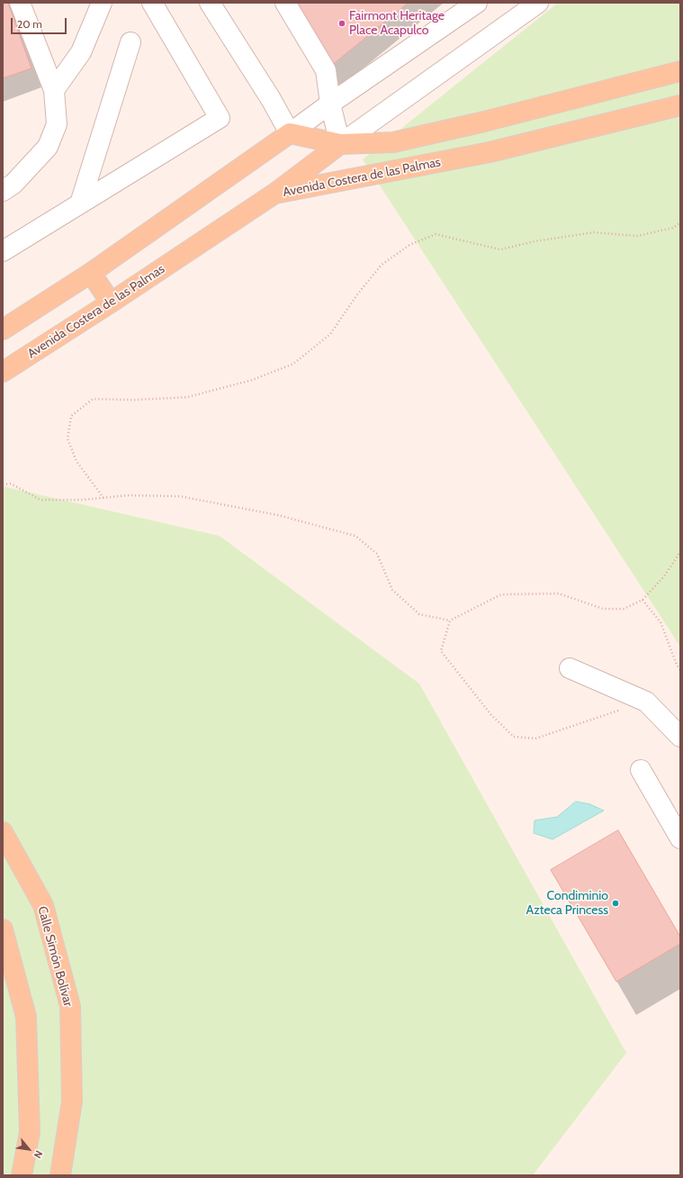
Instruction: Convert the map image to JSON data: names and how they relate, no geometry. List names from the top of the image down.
{
  "streets": {
    "main road": ["Avenida Costera de las Palmas", "Calle Simón Bolívar"]
  },
  "places": ["Fairmont Heritage Place Acapulco", "Condiminio Azteca Princess"],
  "scale_bar": "20 m",
  "north": "bottom right"
}
